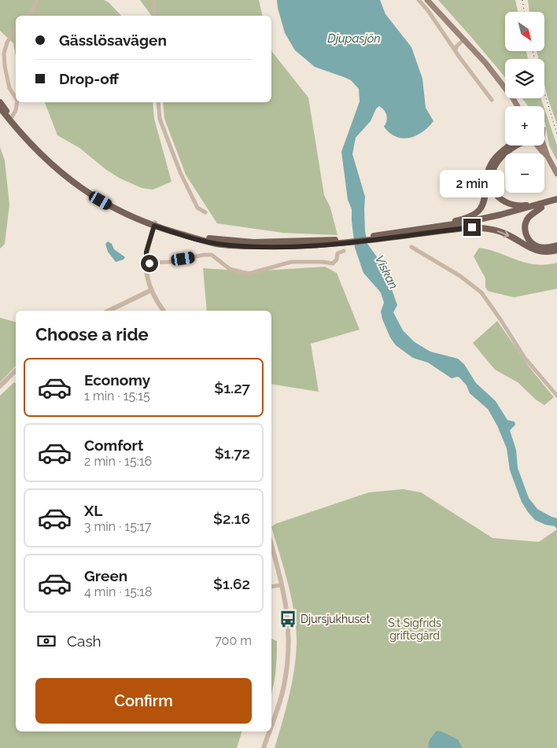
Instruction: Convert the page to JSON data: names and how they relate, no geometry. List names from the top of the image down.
{
  "water": ["Djupasjön", "Viskan"],
  "parks": ["S:t Sigfrids griftegård"],
  "places": {
    "bus stop": ["Djursjukhuset"]
  },
  "north": "bottom right",
  "page": {
    "map_buttons": ["+", "−"],
    "banner": ["Gässlösavägen", "Drop-off"],
    "bubble": "2 min",
    "heading": "Choose a ride",
    "list": [
      {
        "name": "Economy",
        "note": "1 min · 15:15",
        "value": "$1.27"
      },
      {
        "name": "Comfort",
        "note": "2 min · 15:16",
        "value": "$1.72"
      },
      {
        "name": "XL",
        "note": "3 min · 15:17",
        "value": "$2.16"
      },
      {
        "name": "Green",
        "note": "4 min · 15:18",
        "value": "$1.62"
      }
    ],
    "pay": ["Cash", "700 m"],
    "buttons": "Confirm"
  }
}
